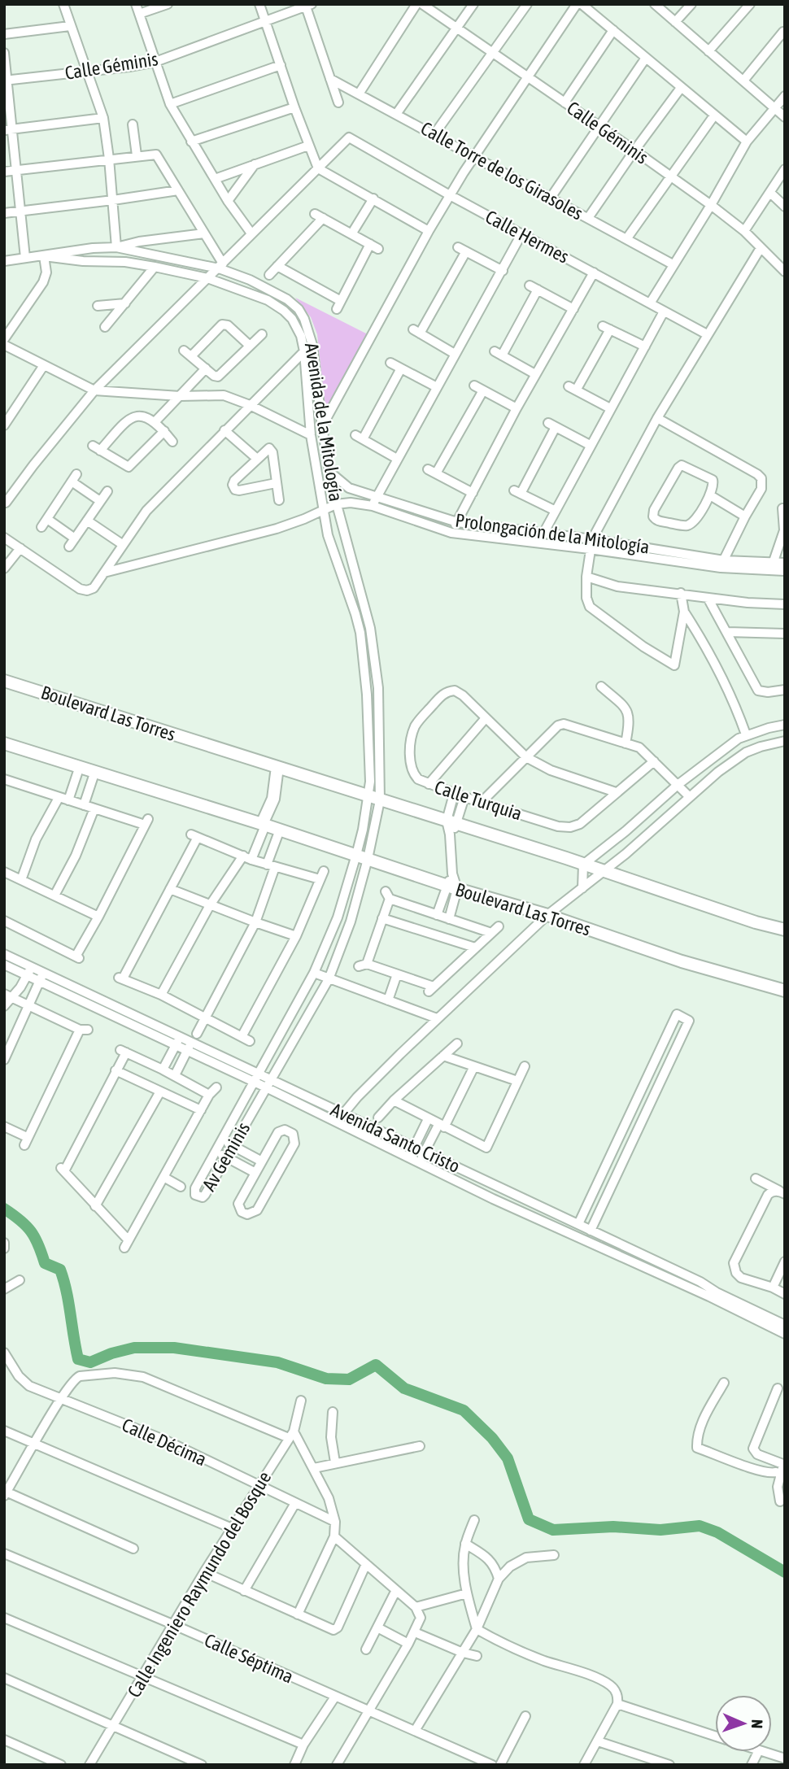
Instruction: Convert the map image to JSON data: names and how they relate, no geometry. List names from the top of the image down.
{
  "streets": {
    "main road": ["Boulevard Las Torres"],
    "street": [
      "Calle Géminis",
      "Calle Torre de los Girasoles",
      "Calle Hermes",
      "Avenida de la Mitología",
      "Prolongación de la Mitología",
      "Calle Turquia",
      "Avenida Santo Cristo",
      "Av Geminis",
      "Calle Décima",
      "Calle Ingeniero Raymundo del Bosque",
      "Calle Séptima"
    ]
  },
  "crossings": [
    ["Avenida de la Mitología", "Prolongación de la Mitología"],
    ["Avenida de la Mitología", "Boulevard Las Torres"],
    ["Avenida de la Mitología", "Av Geminis"],
    ["Boulevard Las Torres", "Av Geminis"],
    ["Avenida Santo Cristo", "Av Geminis"],
    ["Calle Décima", "Calle Ingeniero Raymundo del Bosque"],
    ["Calle Ingeniero Raymundo del Bosque", "Calle Séptima"]
  ],
  "north": "right"
}
